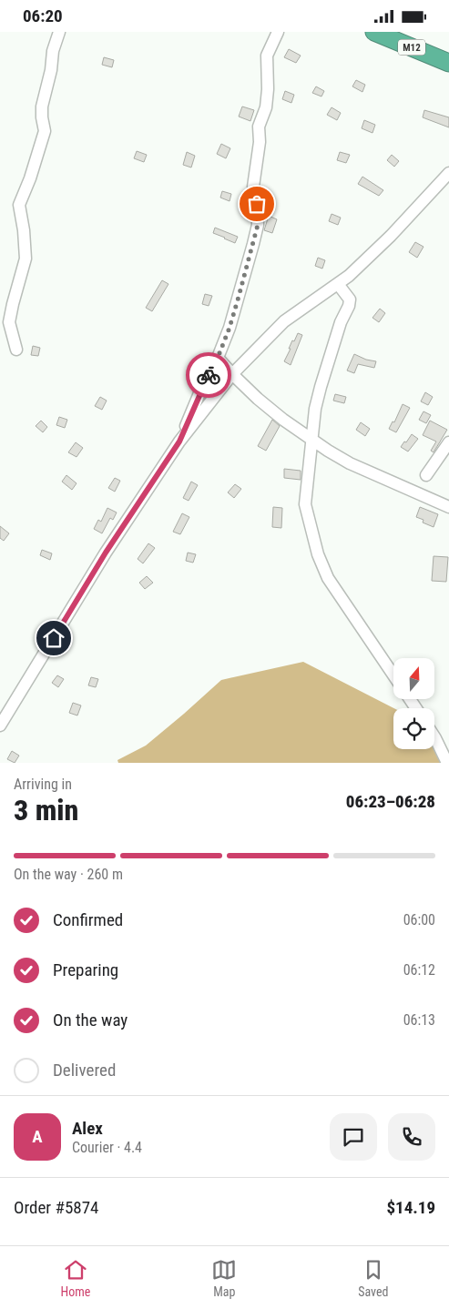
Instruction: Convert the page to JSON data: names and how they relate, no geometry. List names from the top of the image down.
{
  "streets": {
    "highway": ["M12"]
  },
  "north": "top",
  "page": {
    "status": "06:20",
    "heading": ["3 min", "Arriving in", "06:23–06:28"],
    "panel": [
      "Alex",
      "Courier · 4.4",
      "Order #5874",
      "$14.19"
    ],
    "bar": "On the way · 260 m",
    "list": [
      ["Confirmed", "06:00"],
      ["Preparing", "06:12"],
      ["On the way", "06:13"],
      "Delivered"
    ],
    "round": "A",
    "tabs": ["Home", "Map", "Saved"]
  }
}
